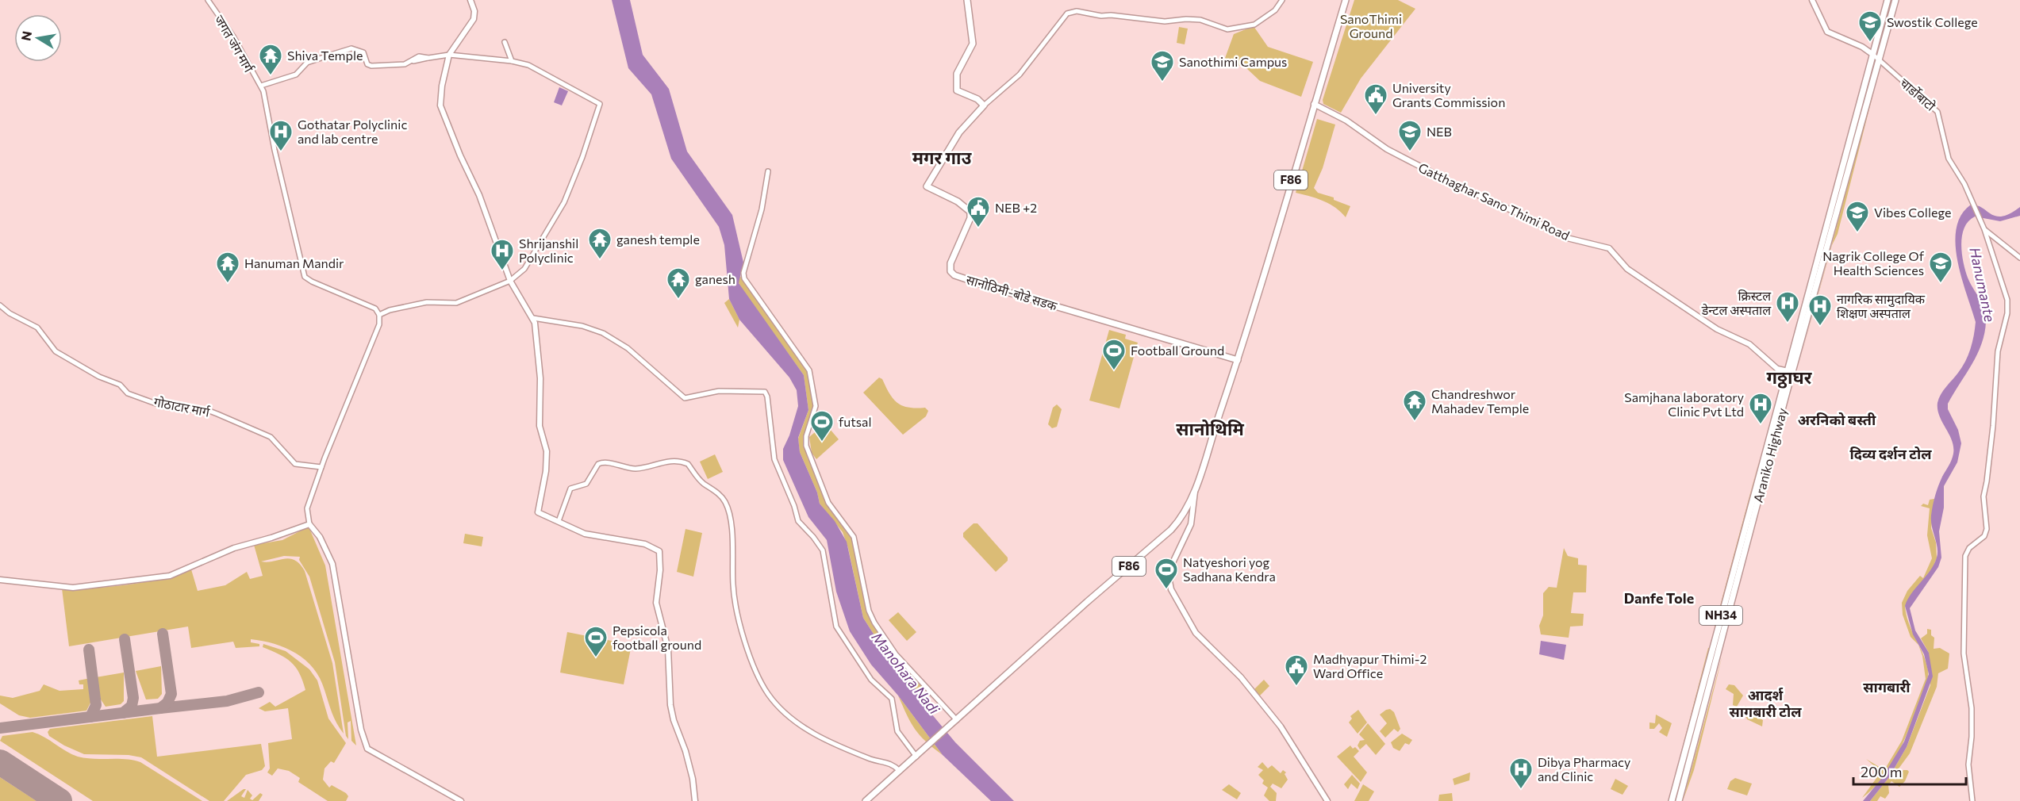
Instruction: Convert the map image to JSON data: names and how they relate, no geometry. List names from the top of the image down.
{
  "streets": {
    "main road": [
      "F86",
      "Gatthaghar Sano Thimi Road",
      "सानोठिमी-बोडे सडक",
      "Araniko Highway",
      "NH34"
    ],
    "street": ["जगत जंग मार्ग", "चार्डोबाटो", "गोठाटार मार्ग"]
  },
  "crossings": [
    ["चार्डोबाटो", "Araniko Highway"],
    ["F86", "Gatthaghar Sano Thimi Road"],
    ["F86", "सानोठिमी-बोडे सडक"],
    ["Gatthaghar Sano Thimi Road", "Araniko Highway"]
  ],
  "districts": [
    "मगर गाउ",
    "गठ्ठाघर",
    "अरनिको बस्ती",
    "सानोथिमि",
    "दिव्य दर्शन टोल",
    "Danfe Tole",
    "सागबारी",
    "आदर्श सागबारी टोल"
  ],
  "water": ["Hanumante", "Manohara Nadi"],
  "parks": ["SanoThimi Ground"],
  "places": {
    "school or university": [
      "Swostik College",
      "Sanothimi Campus",
      "NEB",
      "Vibes College",
      "Nagrik College Of Health Sciences"
    ],
    "temple": [
      "Shiva Temple",
      "ganesh temple",
      "Hanuman Mandir",
      "ganesh",
      "Chandreshwor Mahadev Temple"
    ],
    "public building": ["University Grants Commission", "NEB +2", "Madhyapur Thimi-2 Ward Office"],
    "hospital": [
      "Gothatar Polyclinic and lab centre",
      "Shrijanshil Polyclinic",
      "क्रिस्टल डेन्टल अस्पताल",
      "नागरिक सामुदायिक शिक्षण अस्पताल",
      "Samjhana laboratory Clinic Pvt Ltd",
      "Dibya Pharmacy and Clinic"
    ],
    "sports": [
      "Football Ground",
      "futsal",
      "Natyeshori yog Sadhana Kendra",
      "Pepsicola football ground"
    ]
  },
  "scale_bar": "200 m",
  "north": "left"
}
